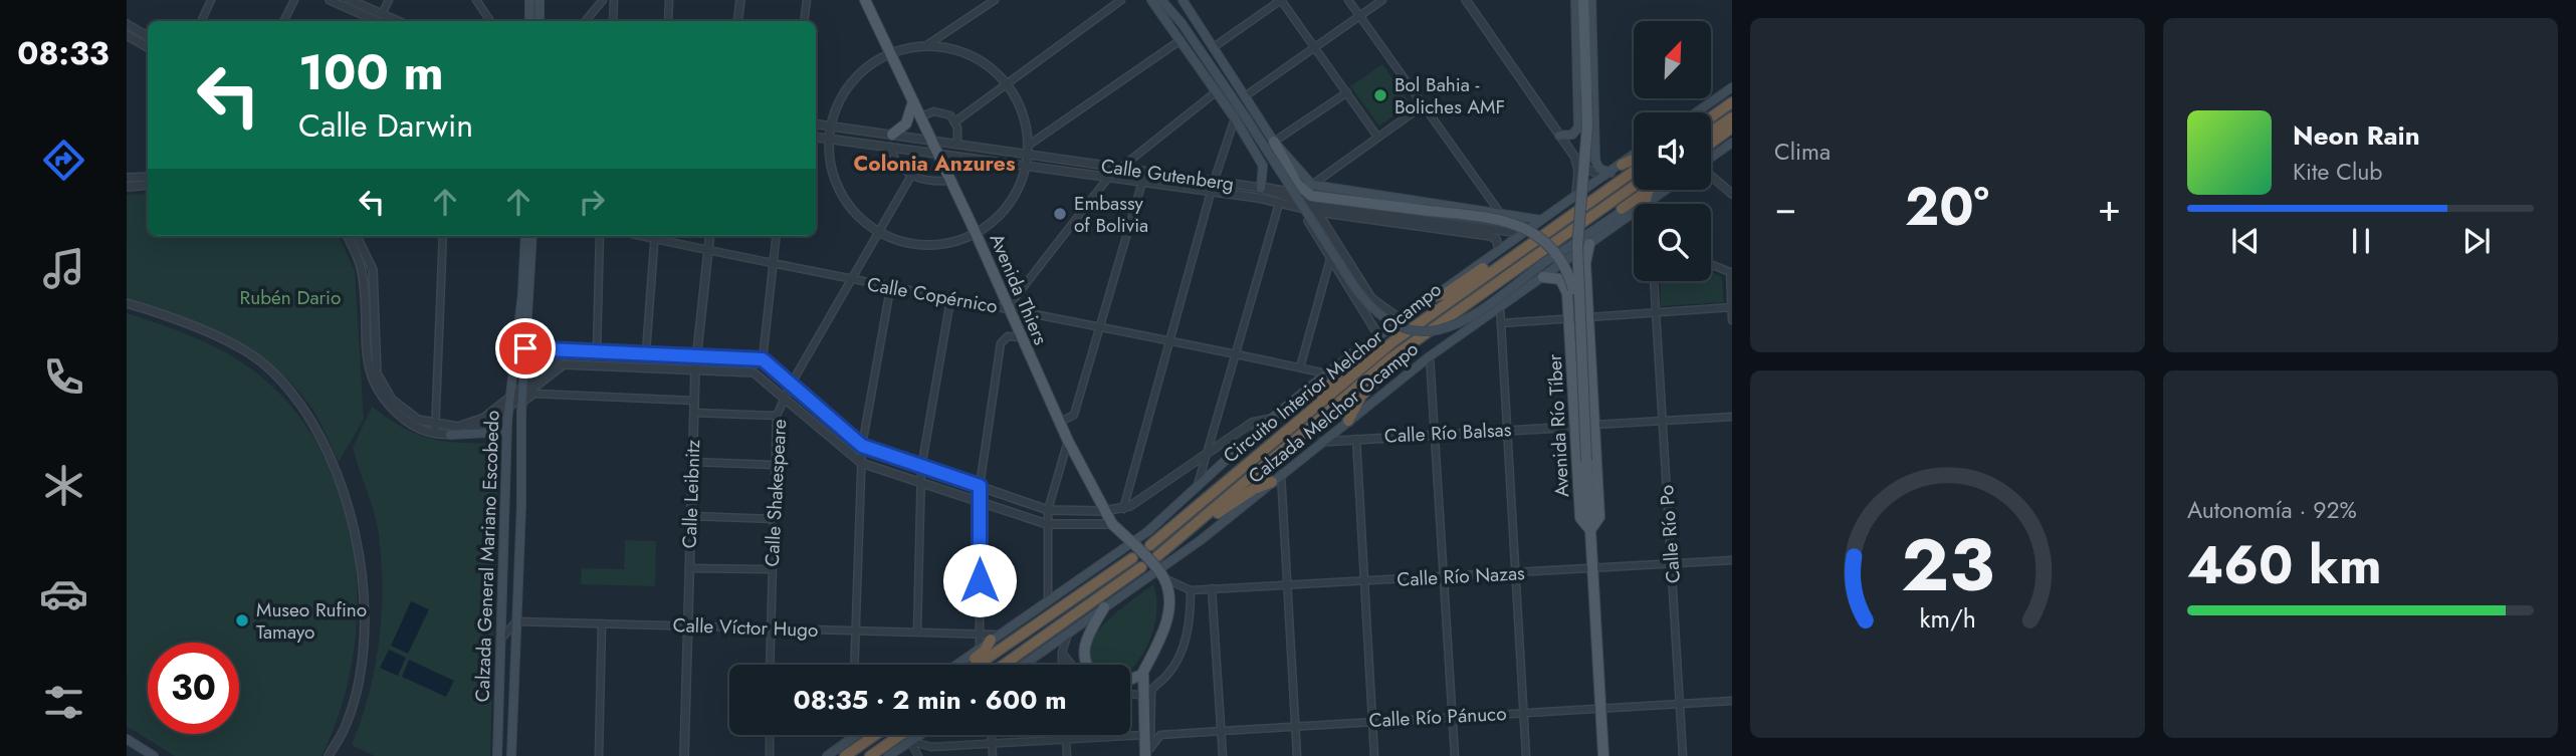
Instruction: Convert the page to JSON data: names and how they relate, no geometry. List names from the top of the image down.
{
  "streets": {
    "highway": ["Circuito Interior Melchor Ocampo"],
    "main road": [
      "Avenida Thiers",
      "Calzada Melchor Ocampo",
      "Avenida Río Tíber",
      "Calzada General Mariano Escobedo"
    ],
    "street": [
      "Calle Gutenberg",
      "Calle Copérnico",
      "Calle Río Balsas",
      "Calle Shakespeare",
      "Calle Leibnitz",
      "Calle Río Po",
      "Calle Río Nazas",
      "Calle Víctor Hugo",
      "Calle Río Pánuco"
    ]
  },
  "crossings": [
    ["Calle Gutenberg", "Avenida Thiers"],
    ["Calle Gutenberg", "Calzada Melchor Ocampo"],
    ["Avenida Thiers", "Calle Copérnico"],
    ["Avenida Thiers", "Calzada Melchor Ocampo"],
    ["Calle Copérnico", "Calzada Melchor Ocampo"],
    ["Calle Copérnico", "Calle Shakespeare"],
    ["Calle Copérnico", "Calle Leibnitz"],
    ["Calzada Melchor Ocampo", "Avenida Río Tíber"],
    ["Calzada Melchor Ocampo", "Calle Río Balsas"],
    ["Calzada Melchor Ocampo", "Calle Víctor Hugo"],
    ["Avenida Río Tíber", "Calle Río Balsas"],
    ["Avenida Río Tíber", "Calle Río Nazas"],
    ["Avenida Río Tíber", "Calle Río Pánuco"],
    ["Calle Shakespeare", "Calle Víctor Hugo"],
    ["Calle Leibnitz", "Calle Víctor Hugo"],
    ["Calle Río Po", "Calle Río Nazas"],
    ["Calle Río Po", "Calle Río Pánuco"],
    ["Calzada General Mariano Escobedo", "Calle Víctor Hugo"]
  ],
  "districts": ["Colonia Anzures"],
  "parks": ["Rubén Dario"],
  "places": ["Bol Bahia - Boliches AMF", "Embassy of Bolivia", "Museo Rufino Tamayo"],
  "north": "top right",
  "page": {
    "tabs": "08:33",
    "tile": [
      "Clima",
      ["Autonomía · 92%", "460 km"]
    ],
    "turn": ["100 m", "Calle Darwin"],
    "song": ["Neon Rain", "Kite Club"],
    "heat": ["−", "20°", "+"],
    "limit": "30",
    "trip": "08:35 · 2 min · 600 m",
    "gauge": ["23", "km/h"]
  }
}
